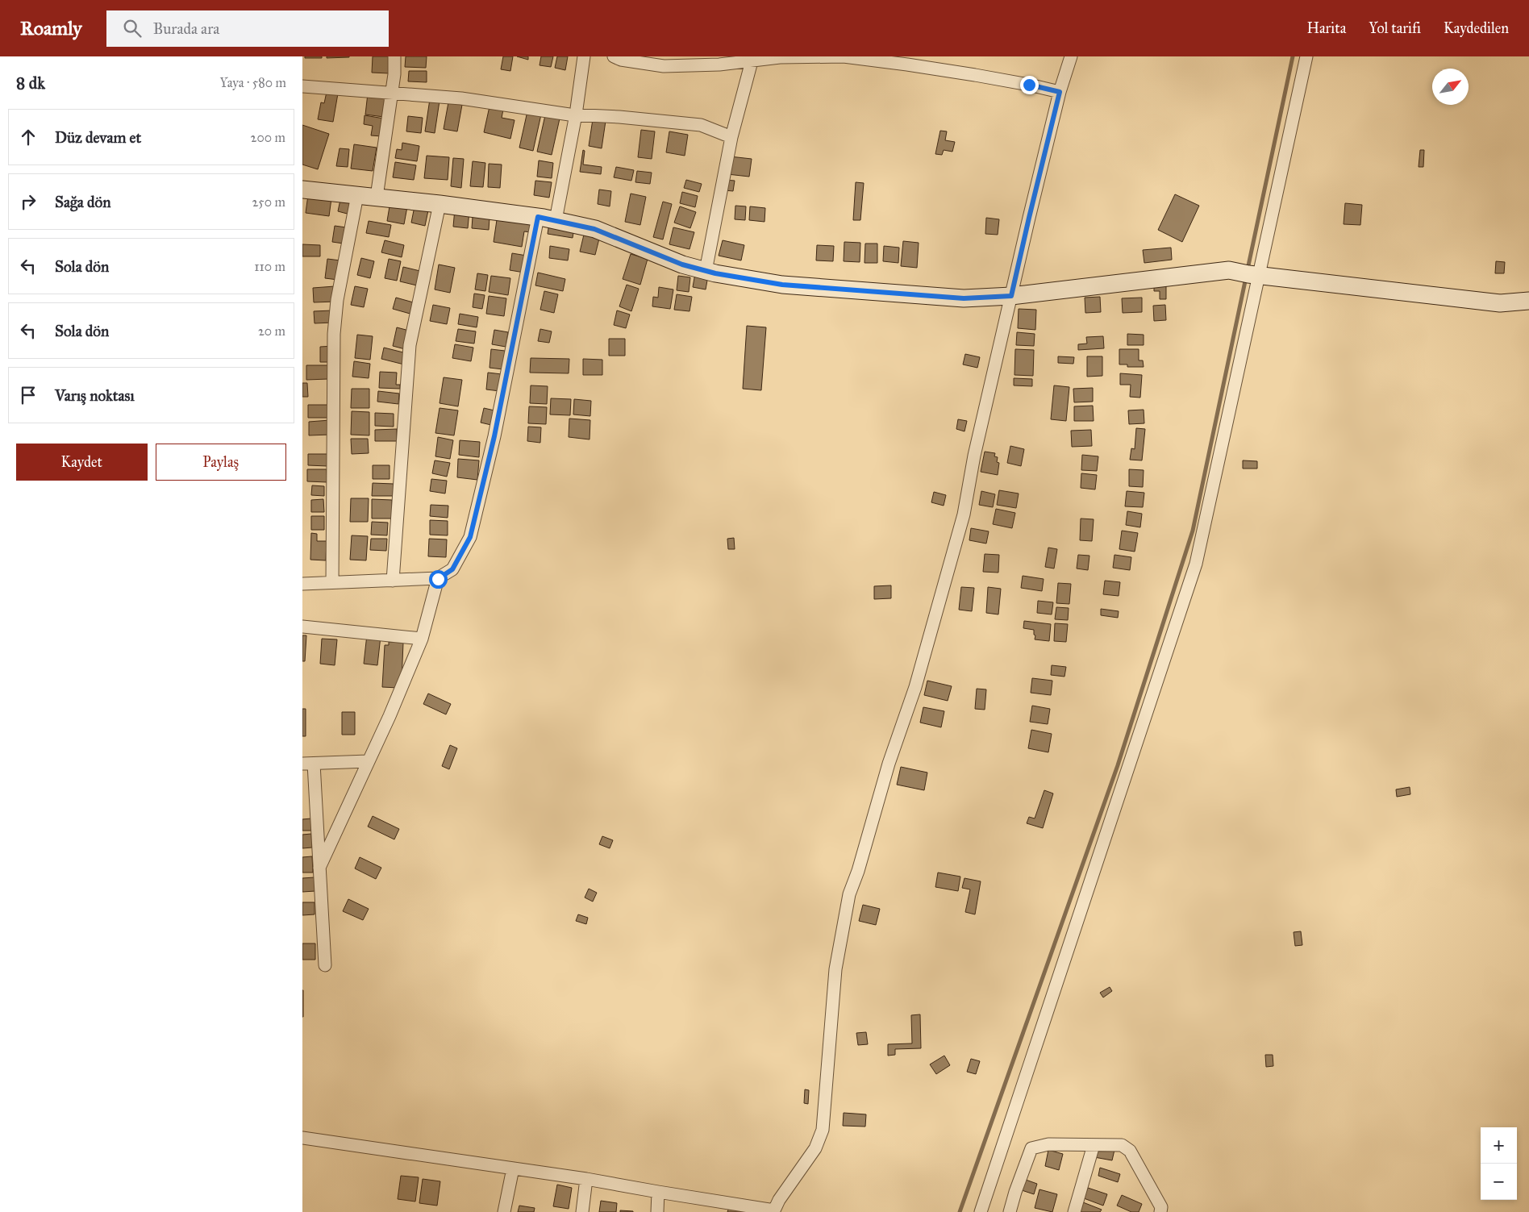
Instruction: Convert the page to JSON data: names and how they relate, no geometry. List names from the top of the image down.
{
  "north": "top right",
  "page": {
    "header": "Roamly",
    "search": "Burada ara",
    "nav": ["Harita", "Yol tarifi", "Kaydedilen"],
    "heading": ["8 dk", "Yaya · 580 m"],
    "list": [
      ["Düz devam et", "200 m"],
      ["Sağa dön", "250 m"],
      ["Sola dön", "110 m"],
      ["Sola dön", "20 m"],
      "Varış noktası"
    ],
    "buttons": ["Kaydet", "Paylaş"],
    "map_buttons": ["+", "−"]
  }
}
